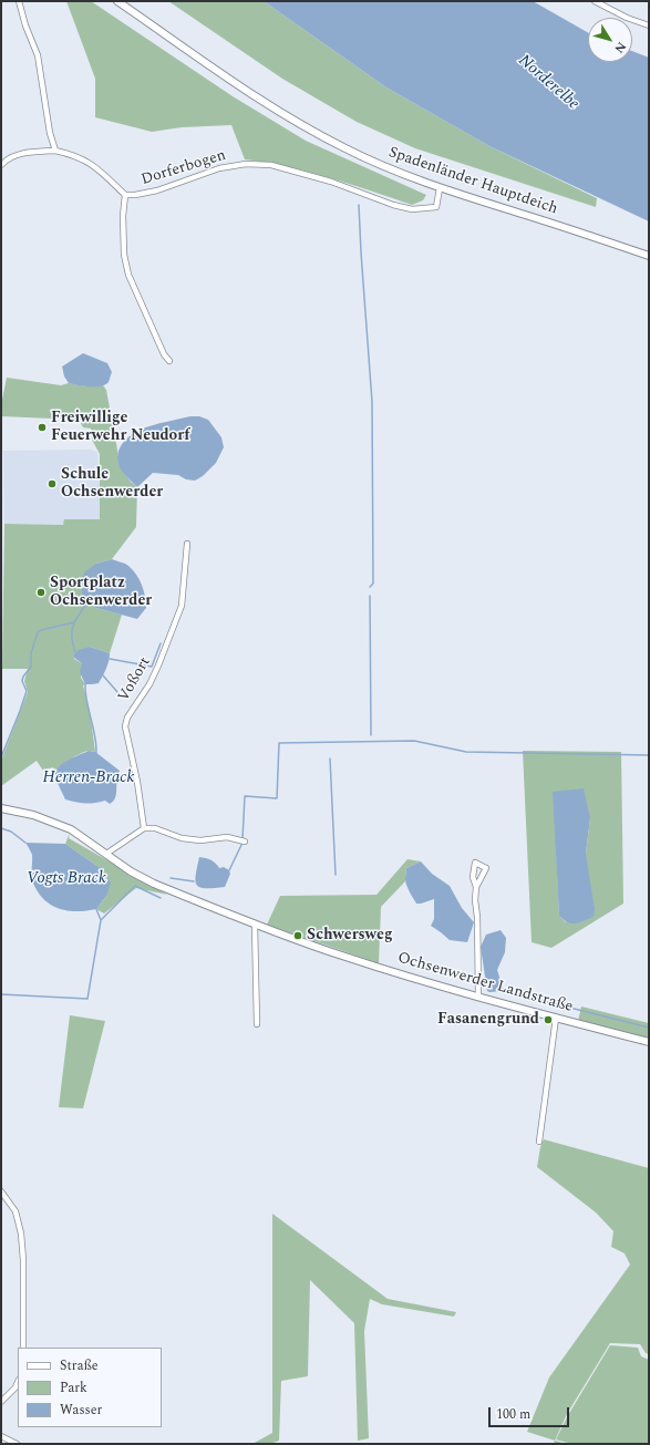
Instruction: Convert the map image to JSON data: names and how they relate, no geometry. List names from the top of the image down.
{
  "streets": {
    "street": [
      "Dorferbogen",
      "Spadenländer Hauptdeich",
      "Voßort",
      "Ochsenwerder Landstraße"
    ]
  },
  "crossings": [
    ["Dorferbogen", "Spadenländer Hauptdeich"]
  ],
  "water": ["Norderelbe", "Herren-Brack", "Vogts Brack"],
  "places": [
    "Freiwillige Feuerwehr Neudorf",
    "Schule Ochsenwerder",
    "Sportplatz Ochsenwerder",
    "Schwersweg",
    "Fasanengrund"
  ],
  "legend": ["Straße", "Park", "Wasser"],
  "scale_bar": "100 m",
  "north": "bottom right"
}
